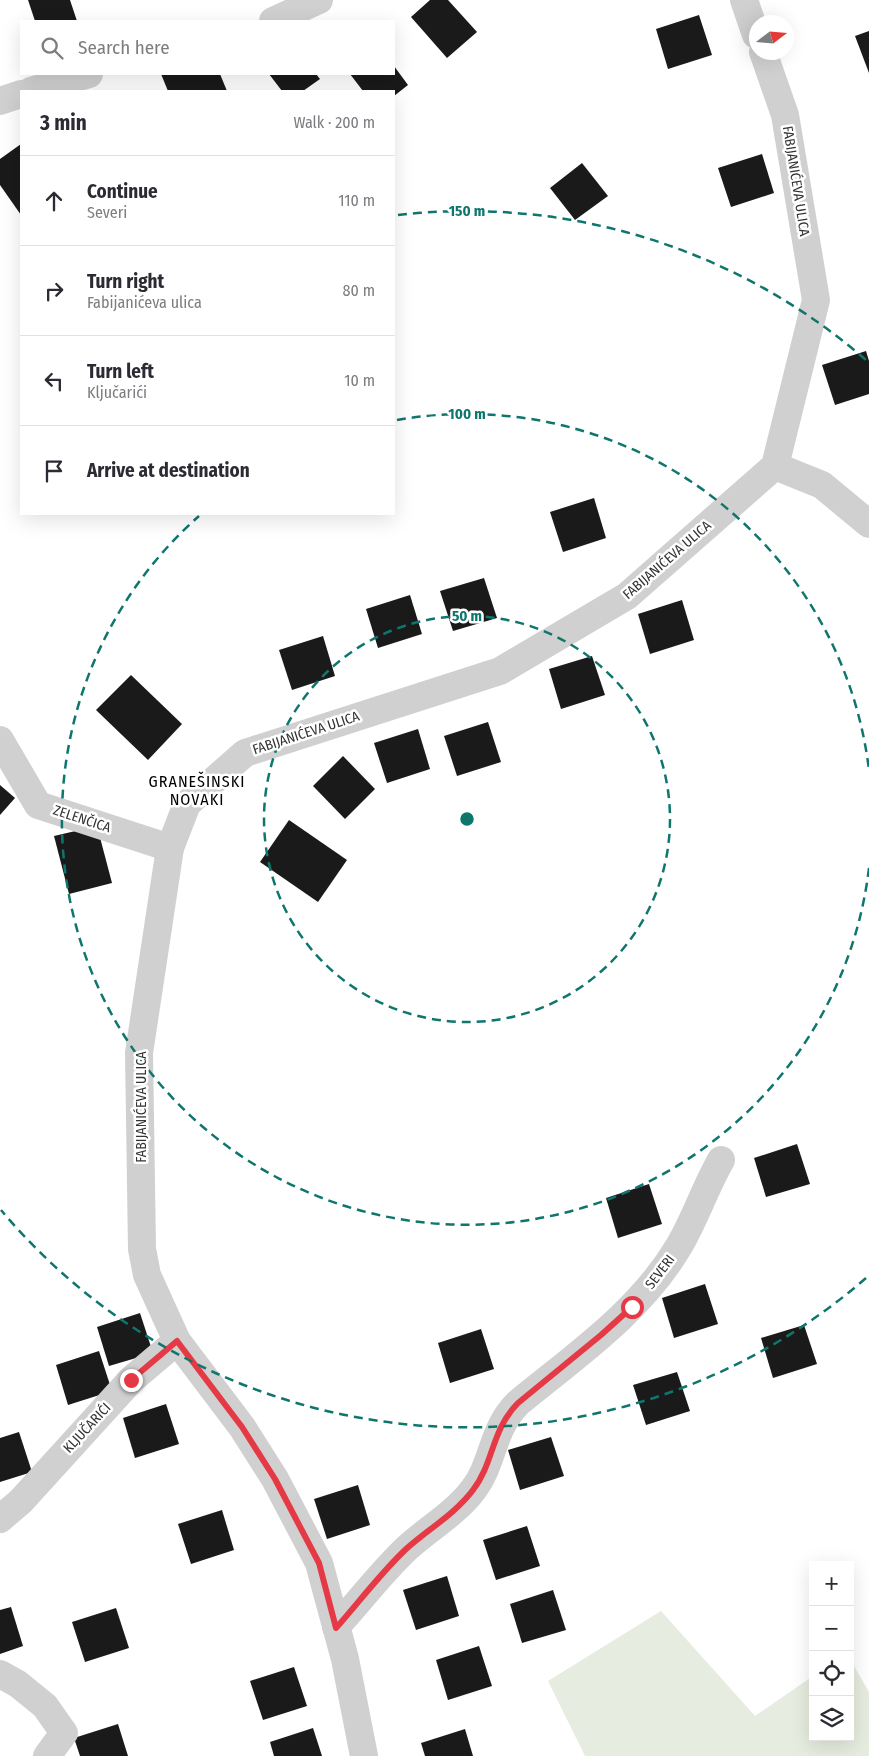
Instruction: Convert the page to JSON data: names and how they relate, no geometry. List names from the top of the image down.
{
  "streets": {
    "street": [
      "FABIJANIĆEVA ULICA",
      "ZELENČICA",
      "SEVERI",
      "KLJUČARIĆI"
    ]
  },
  "crossings": [
    ["FABIJANIĆEVA ULICA", "ZELENČICA"],
    ["FABIJANIĆEVA ULICA", "SEVERI"],
    ["FABIJANIĆEVA ULICA", "KLJUČARIĆI"]
  ],
  "districts": ["GRANEŠINSKI NOVAKI"],
  "north": "right",
  "page": {
    "search": "Search here",
    "heading": ["3 min", "Walk · 200 m"],
    "list": [
      ["Continue", "Severi", "110 m"],
      ["Turn right", "Fabijanićeva ulica", "80 m"],
      ["Turn left", "Ključarići", "10 m"],
      "Arrive at destination"
    ],
    "map_buttons": ["+", "−"]
  },
  "rings": ["150 m", "100 m", "50 m"]
}
